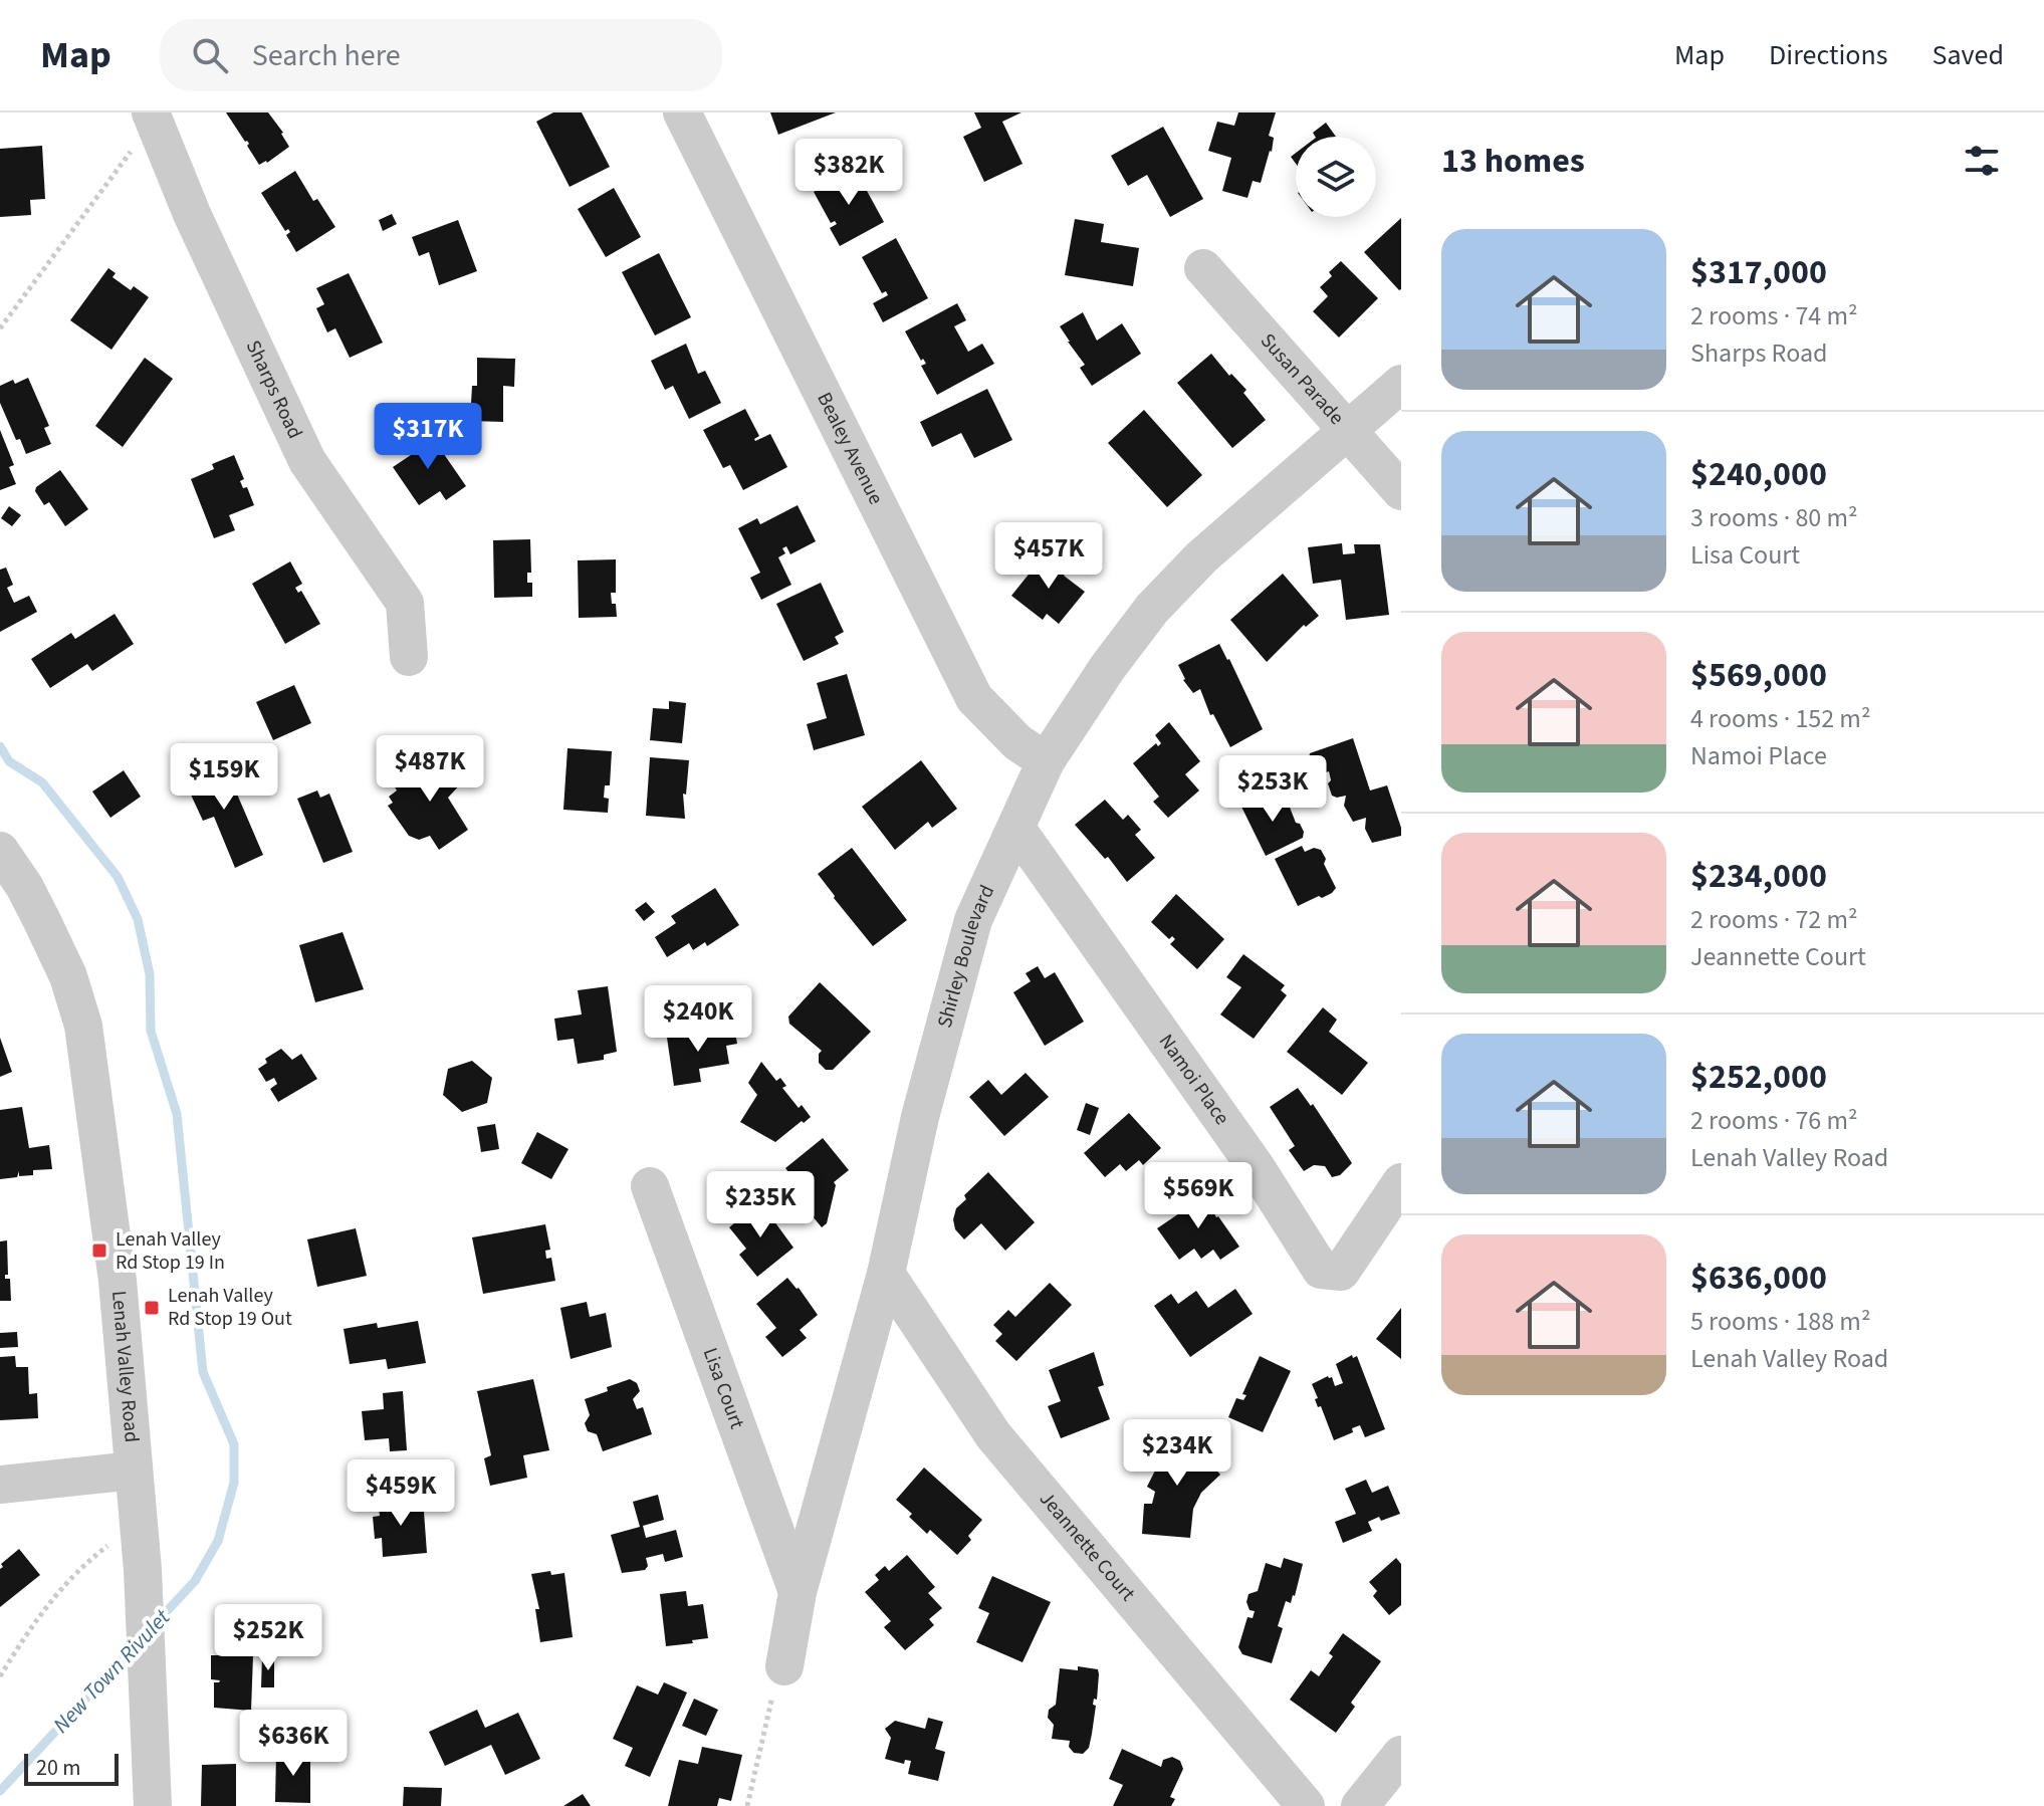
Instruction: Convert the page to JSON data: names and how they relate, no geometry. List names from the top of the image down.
{
  "streets": {
    "street": [
      "Susan Parade",
      "Sharps Road",
      "Bealey Avenue",
      "Shirley Boulevard",
      "Namoi Place",
      "Lenah Valley Road",
      "Lisa Court",
      "Jeannette Court"
    ]
  },
  "crossings": [
    ["Susan Parade", "Shirley Boulevard"],
    ["Bealey Avenue", "Shirley Boulevard"],
    ["Shirley Boulevard", "Namoi Place"],
    ["Shirley Boulevard", "Lisa Court"],
    ["Shirley Boulevard", "Jeannette Court"]
  ],
  "water": ["New Town Rivulet"],
  "places": {
    "transit": ["Lenah Valley Rd Stop 19 In", "Lenah Valley Rd Stop 19 Out"]
  },
  "scale_bar": "20 m",
  "page": {
    "header": "Map",
    "search": "Search here",
    "nav": ["Map", "Directions", "Saved"],
    "heading": "13 homes",
    "price": [
      "$382K",
      "$317K",
      "$457K",
      "$487K",
      "$159K",
      "$253K",
      "$240K",
      "$569K",
      "$235K",
      "$234K",
      "$459K",
      "$252K",
      "$636K"
    ],
    "list": [
      {
        "name": "$317,000",
        "note": "2 rooms · 74 m² · Sharps Road"
      },
      {
        "name": "$240,000",
        "note": "3 rooms · 80 m² · Lisa Court"
      },
      {
        "name": "$569,000",
        "note": "4 rooms · 152 m² · Namoi Place"
      },
      {
        "name": "$234,000",
        "note": "2 rooms · 72 m² · Jeannette Court"
      },
      {
        "name": "$252,000",
        "note": "2 rooms · 76 m² · Lenah Valley Road"
      },
      {
        "name": "$636,000",
        "note": "5 rooms · 188 m² · Lenah Valley Road"
      }
    ],
    "scale": "20 m"
  }
}
